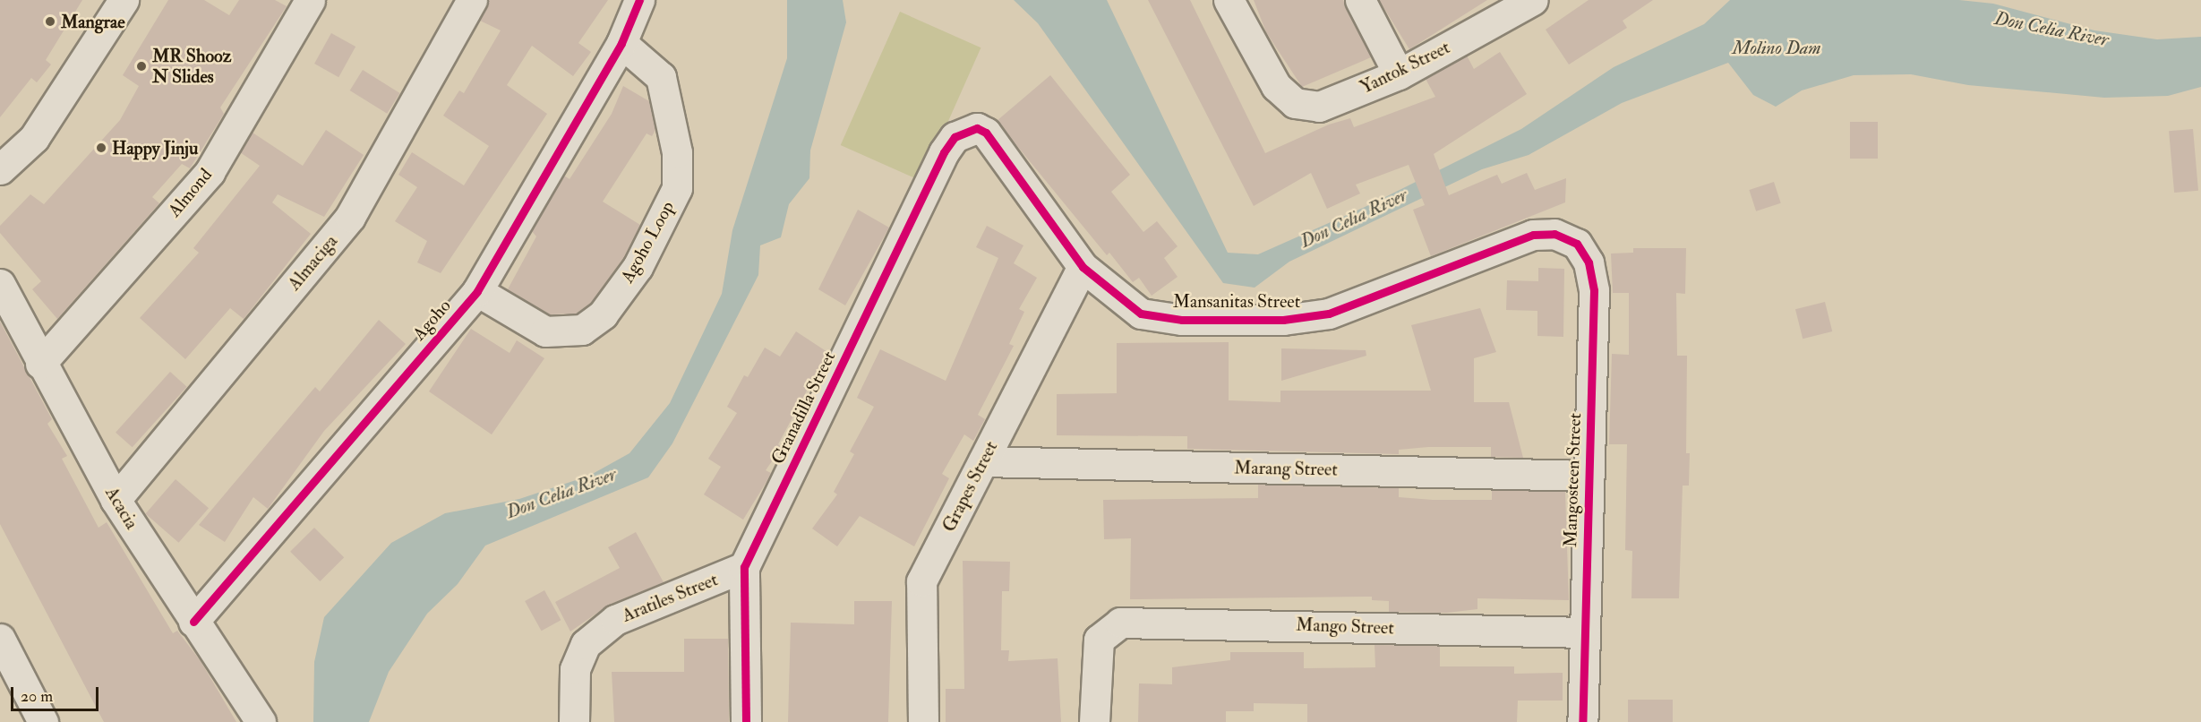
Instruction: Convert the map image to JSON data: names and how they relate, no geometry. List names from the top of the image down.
{
  "streets": {
    "street": [
      "Yantok Street",
      "Almond",
      "Agoho Loop",
      "Almaciga",
      "Mansanitas Street",
      "Agoho",
      "Granadilla Street",
      "Marang Street",
      "Mangosteen Street",
      "Grapes Street",
      "Acacia",
      "Aratiles Street",
      "Mango Street"
    ]
  },
  "crossings": [
    ["Almond", "Acacia"],
    ["Agoho Loop", "Agoho"],
    ["Almaciga", "Acacia"],
    ["Mansanitas Street", "Granadilla Street"],
    ["Mansanitas Street", "Mangosteen Street"],
    ["Mansanitas Street", "Grapes Street"],
    ["Agoho", "Acacia"],
    ["Granadilla Street", "Aratiles Street"],
    ["Marang Street", "Mangosteen Street"],
    ["Marang Street", "Grapes Street"],
    ["Mangosteen Street", "Mango Street"]
  ],
  "water": ["Don Celia River", "Molino Dam"],
  "places": ["Mangrae", "MR Shooz N Slides", "Happy Jinju"],
  "scale_bar": "20 m"
}
